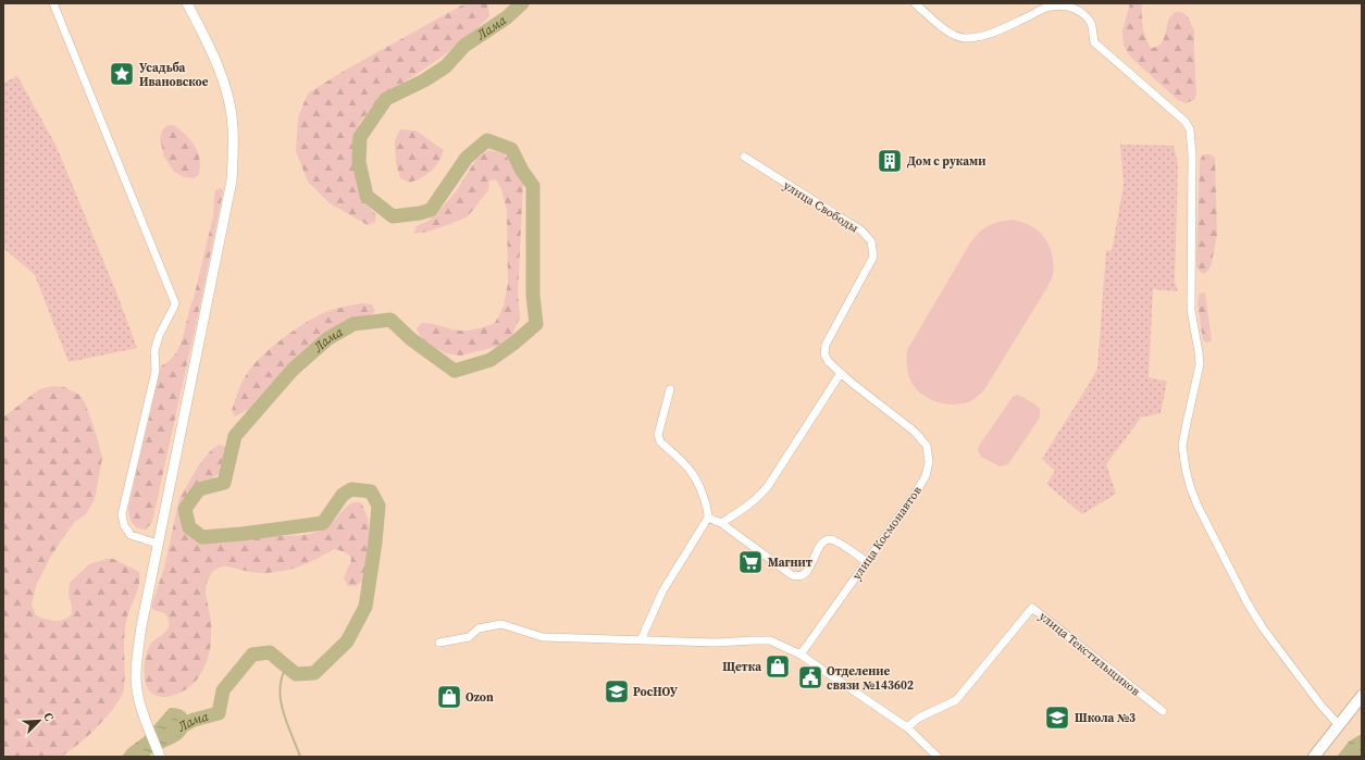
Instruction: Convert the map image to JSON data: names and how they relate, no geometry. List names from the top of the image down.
{
  "streets": {
    "street": ["улица Свободы", "улица Космонавтов", "улица Текстильщиков"]
  },
  "crossings": [
    ["улица Свободы", "улица Космонавтов"]
  ],
  "water": ["Лама"],
  "places": {
    "place": ["Усадьба Ивановское"],
    "building": ["Дом с руками"],
    "supermarket": ["Магнит"],
    "shop": ["Щетка", "Ozon"],
    "public building": ["Отделение связи №143602"],
    "school or university": ["РосНОУ", "Школа №3"]
  },
  "north": "top right"
}
